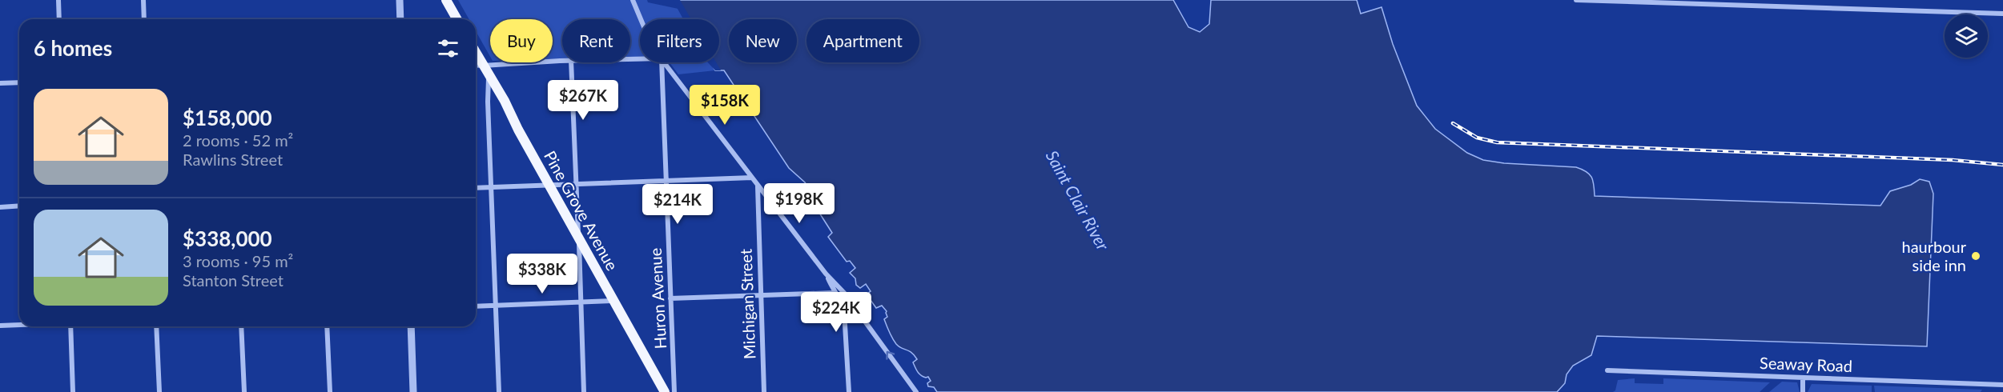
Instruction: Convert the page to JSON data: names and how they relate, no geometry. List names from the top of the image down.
{
  "streets": {
    "main road": ["Pine Grove Avenue"],
    "street": ["Huron Avenue", "Michigan Street", "Seaway Road"]
  },
  "water": ["Saint Clair River"],
  "places": ["haurbour side inn"],
  "page": {
    "chip": [
      "Buy",
      "Rent",
      "Filters",
      "New",
      "Apartment"
    ],
    "heading": "6 homes",
    "list": [
      {
        "name": "$158,000",
        "note": "2 rooms · 52 m² · Rawlins Street"
      },
      {
        "name": "$338,000",
        "note": "3 rooms · 95 m² · Stanton Street"
      }
    ],
    "price": [
      "$267K",
      "$158K",
      "$198K",
      "$214K",
      "$338K",
      "$224K"
    ]
  }
}
